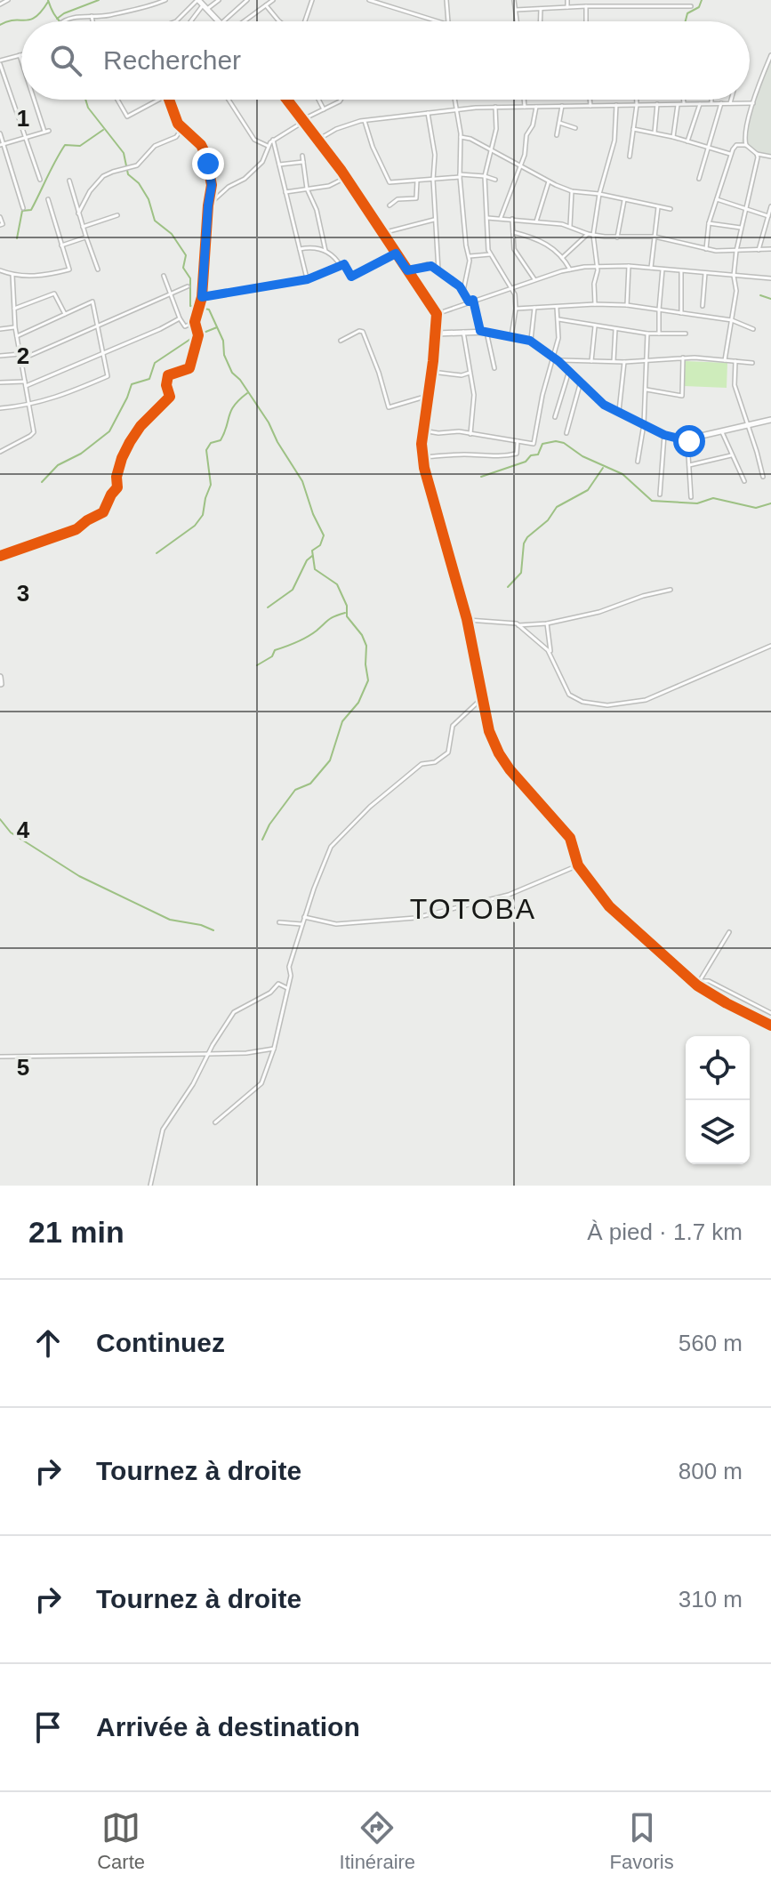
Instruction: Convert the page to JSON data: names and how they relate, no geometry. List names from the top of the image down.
{
  "districts": ["TOTOBA"],
  "page": {
    "search": "Rechercher",
    "heading": ["21 min", "À pied · 1.7 km"],
    "list": [
      ["Continuez", "560 m"],
      ["Tournez à droite", "800 m"],
      ["Tournez à droite", "310 m"],
      "Arrivée à destination"
    ],
    "nav": ["Carte", "Itinéraire", "Favoris"]
  },
  "grid": {
    "rows": [
      "1",
      "2",
      "3",
      "4",
      "5"
    ]
  }
}
